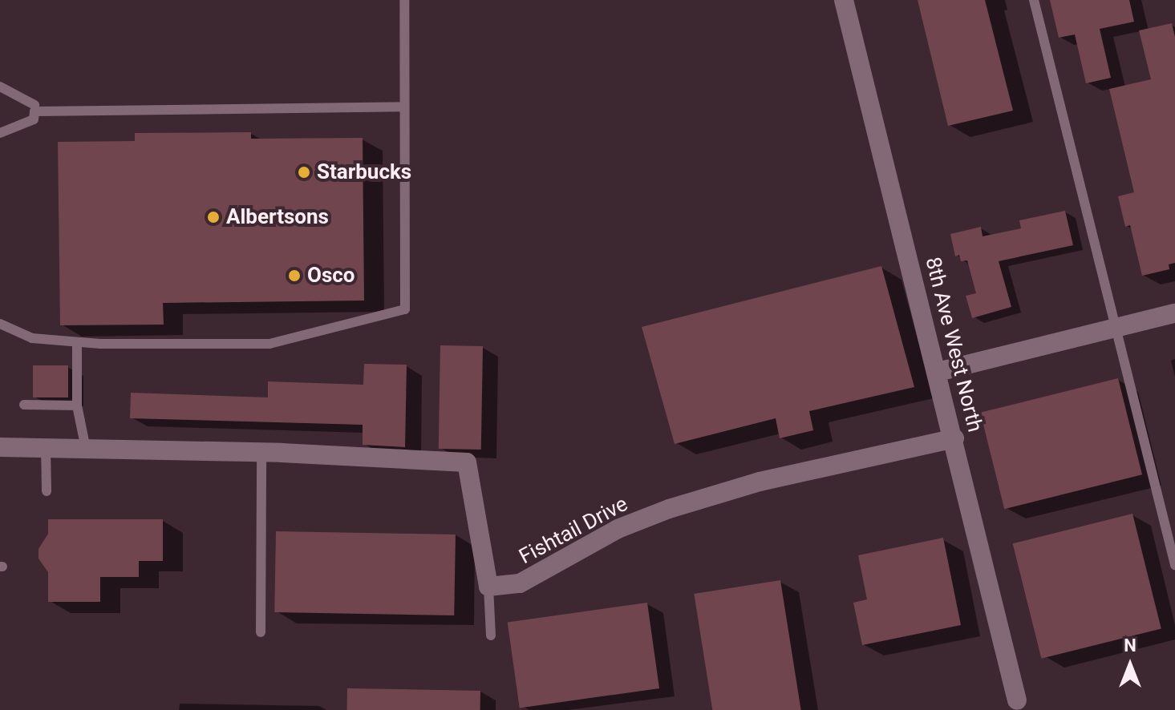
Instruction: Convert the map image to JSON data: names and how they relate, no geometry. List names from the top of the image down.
{
  "streets": {
    "street": ["8th Ave West North", "Fishtail Drive"]
  },
  "crossings": [
    ["8th Ave West North", "Fishtail Drive"]
  ],
  "places": ["Starbucks", "Albertsons", "Osco"],
  "north": "top"
}
